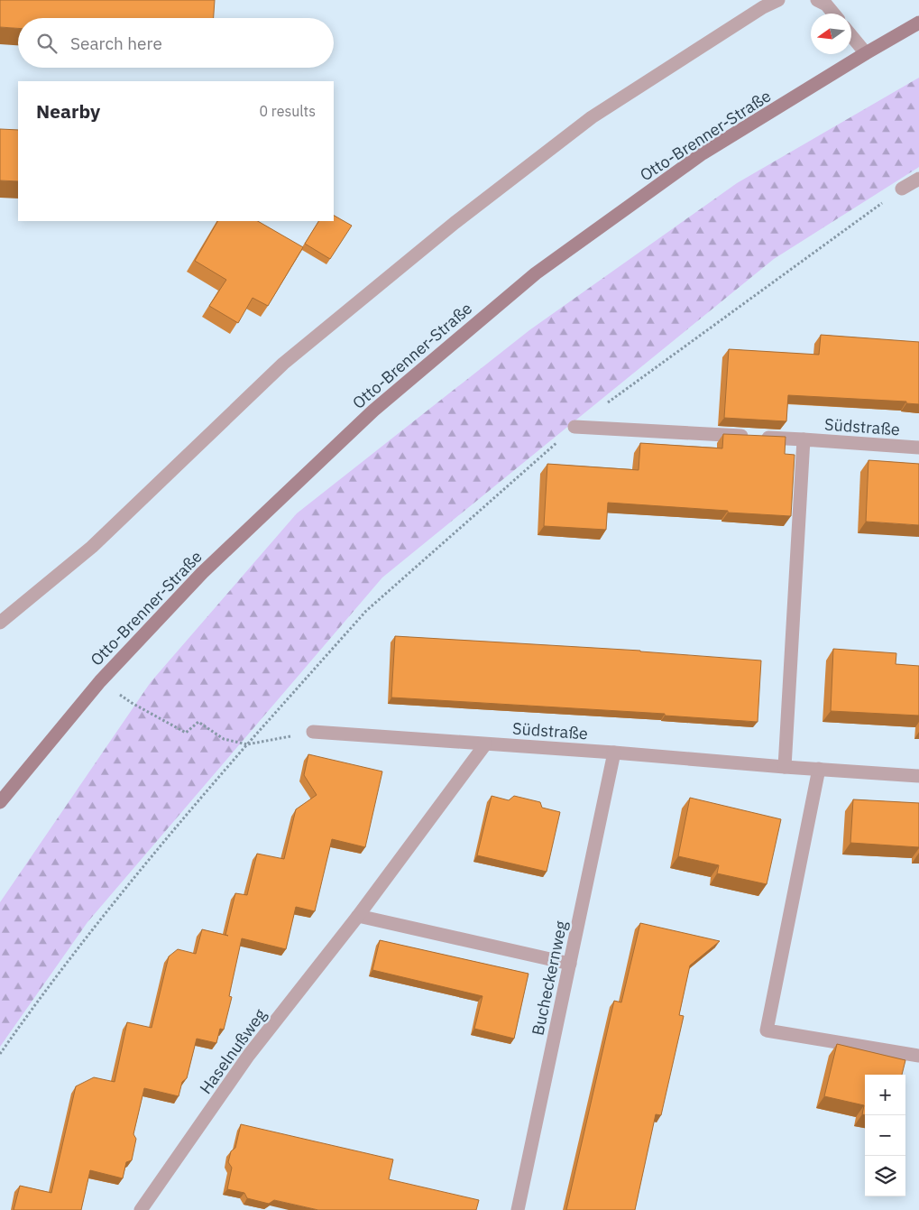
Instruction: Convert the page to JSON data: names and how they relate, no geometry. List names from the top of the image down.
{
  "streets": {
    "main road": ["Otto-Brenner-Straße"],
    "street": ["Südstraße", "Bucheckernweg", "Haselnußweg"]
  },
  "crossings": [
    ["Südstraße", "Bucheckernweg"],
    ["Südstraße", "Haselnußweg"]
  ],
  "north": "left",
  "page": {
    "search": "Search here",
    "heading": ["Nearby", "0 results"],
    "map_buttons": ["+", "−"]
  }
}
